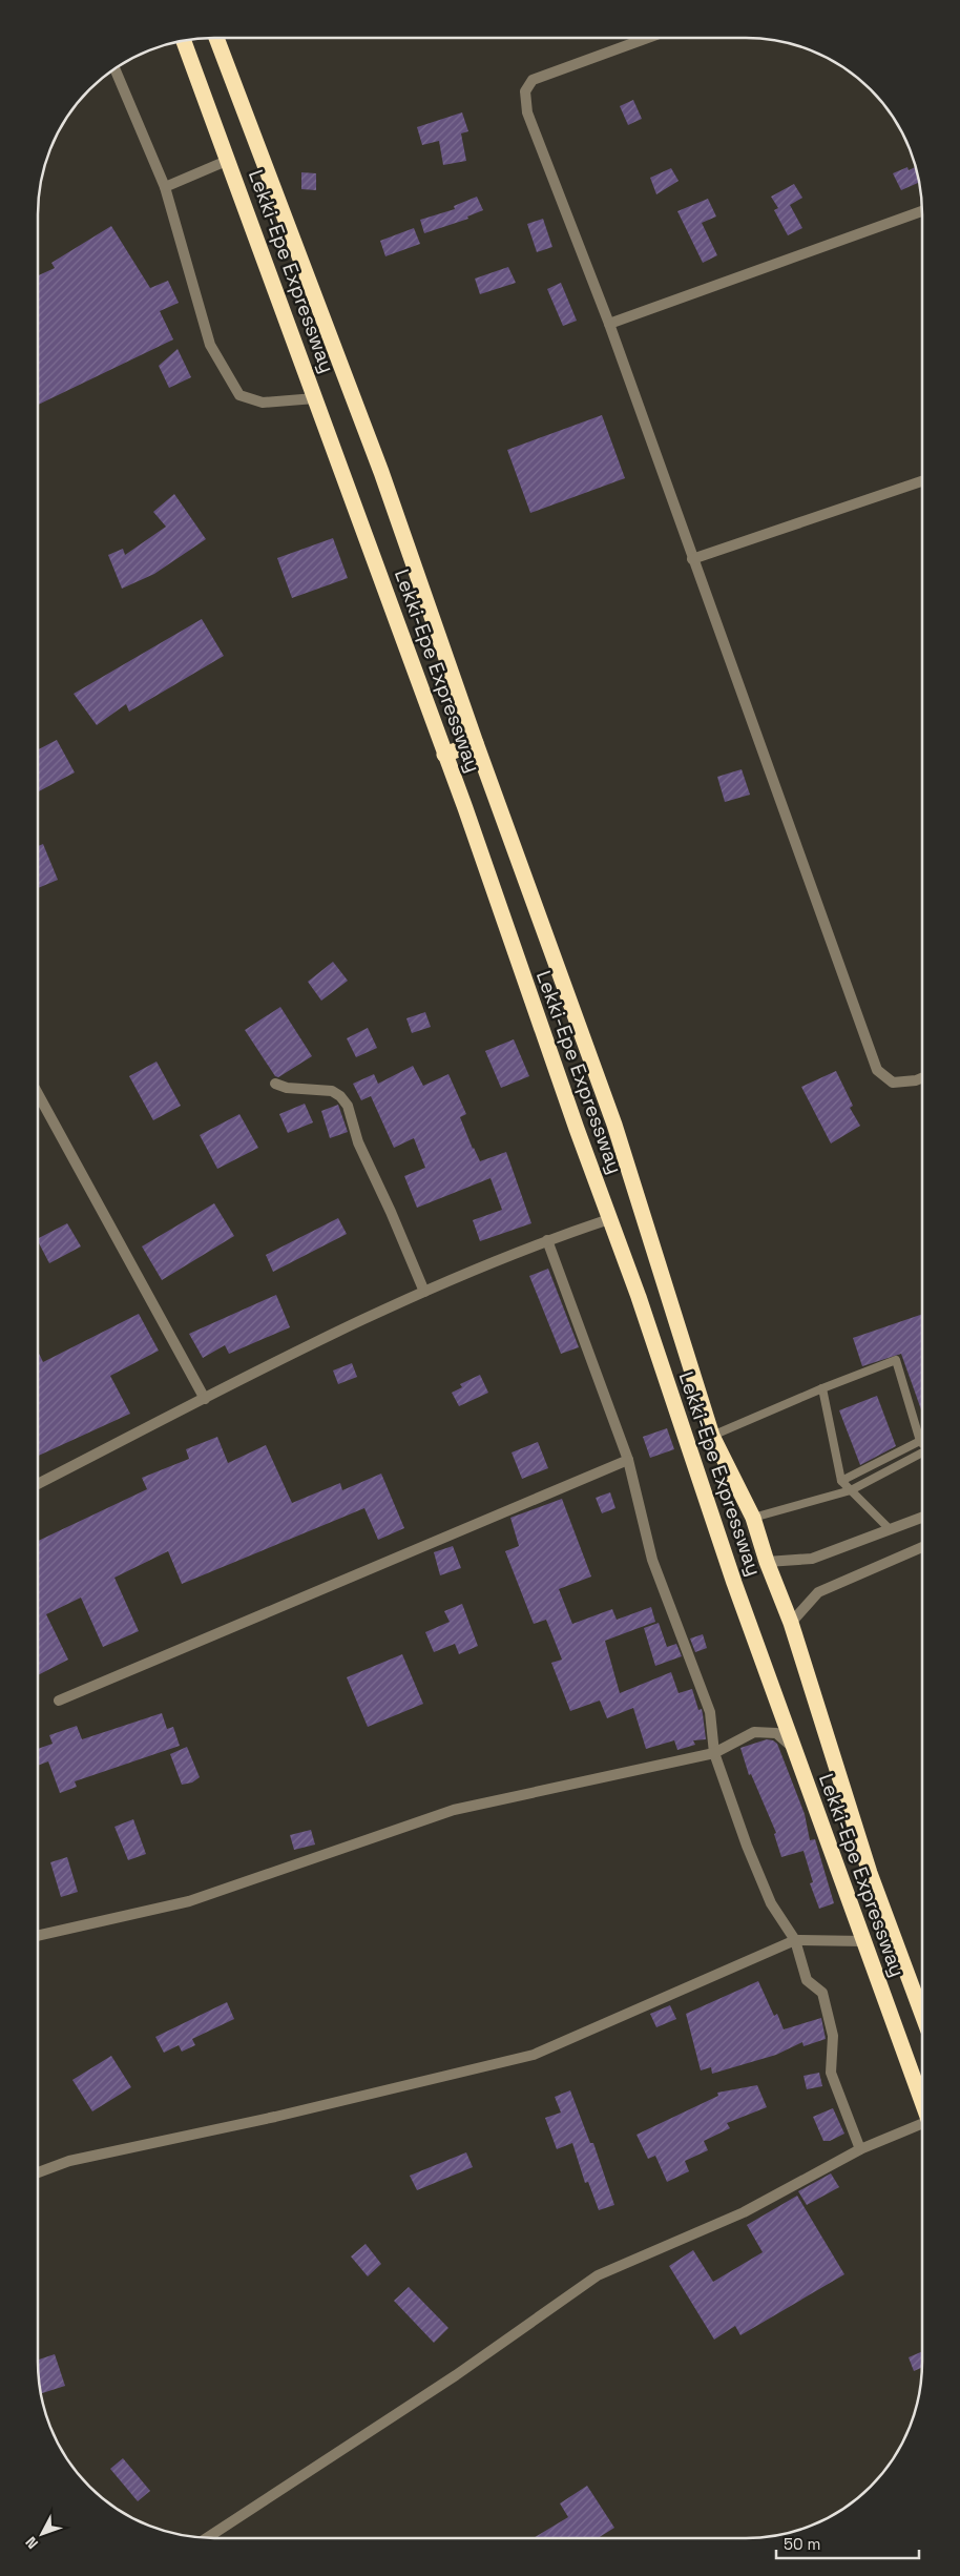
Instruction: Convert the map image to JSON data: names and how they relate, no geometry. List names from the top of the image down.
{
  "streets": {
    "highway": ["Lekki-Epe Expressway"]
  },
  "scale_bar": "50 m",
  "north": "bottom left"
}
